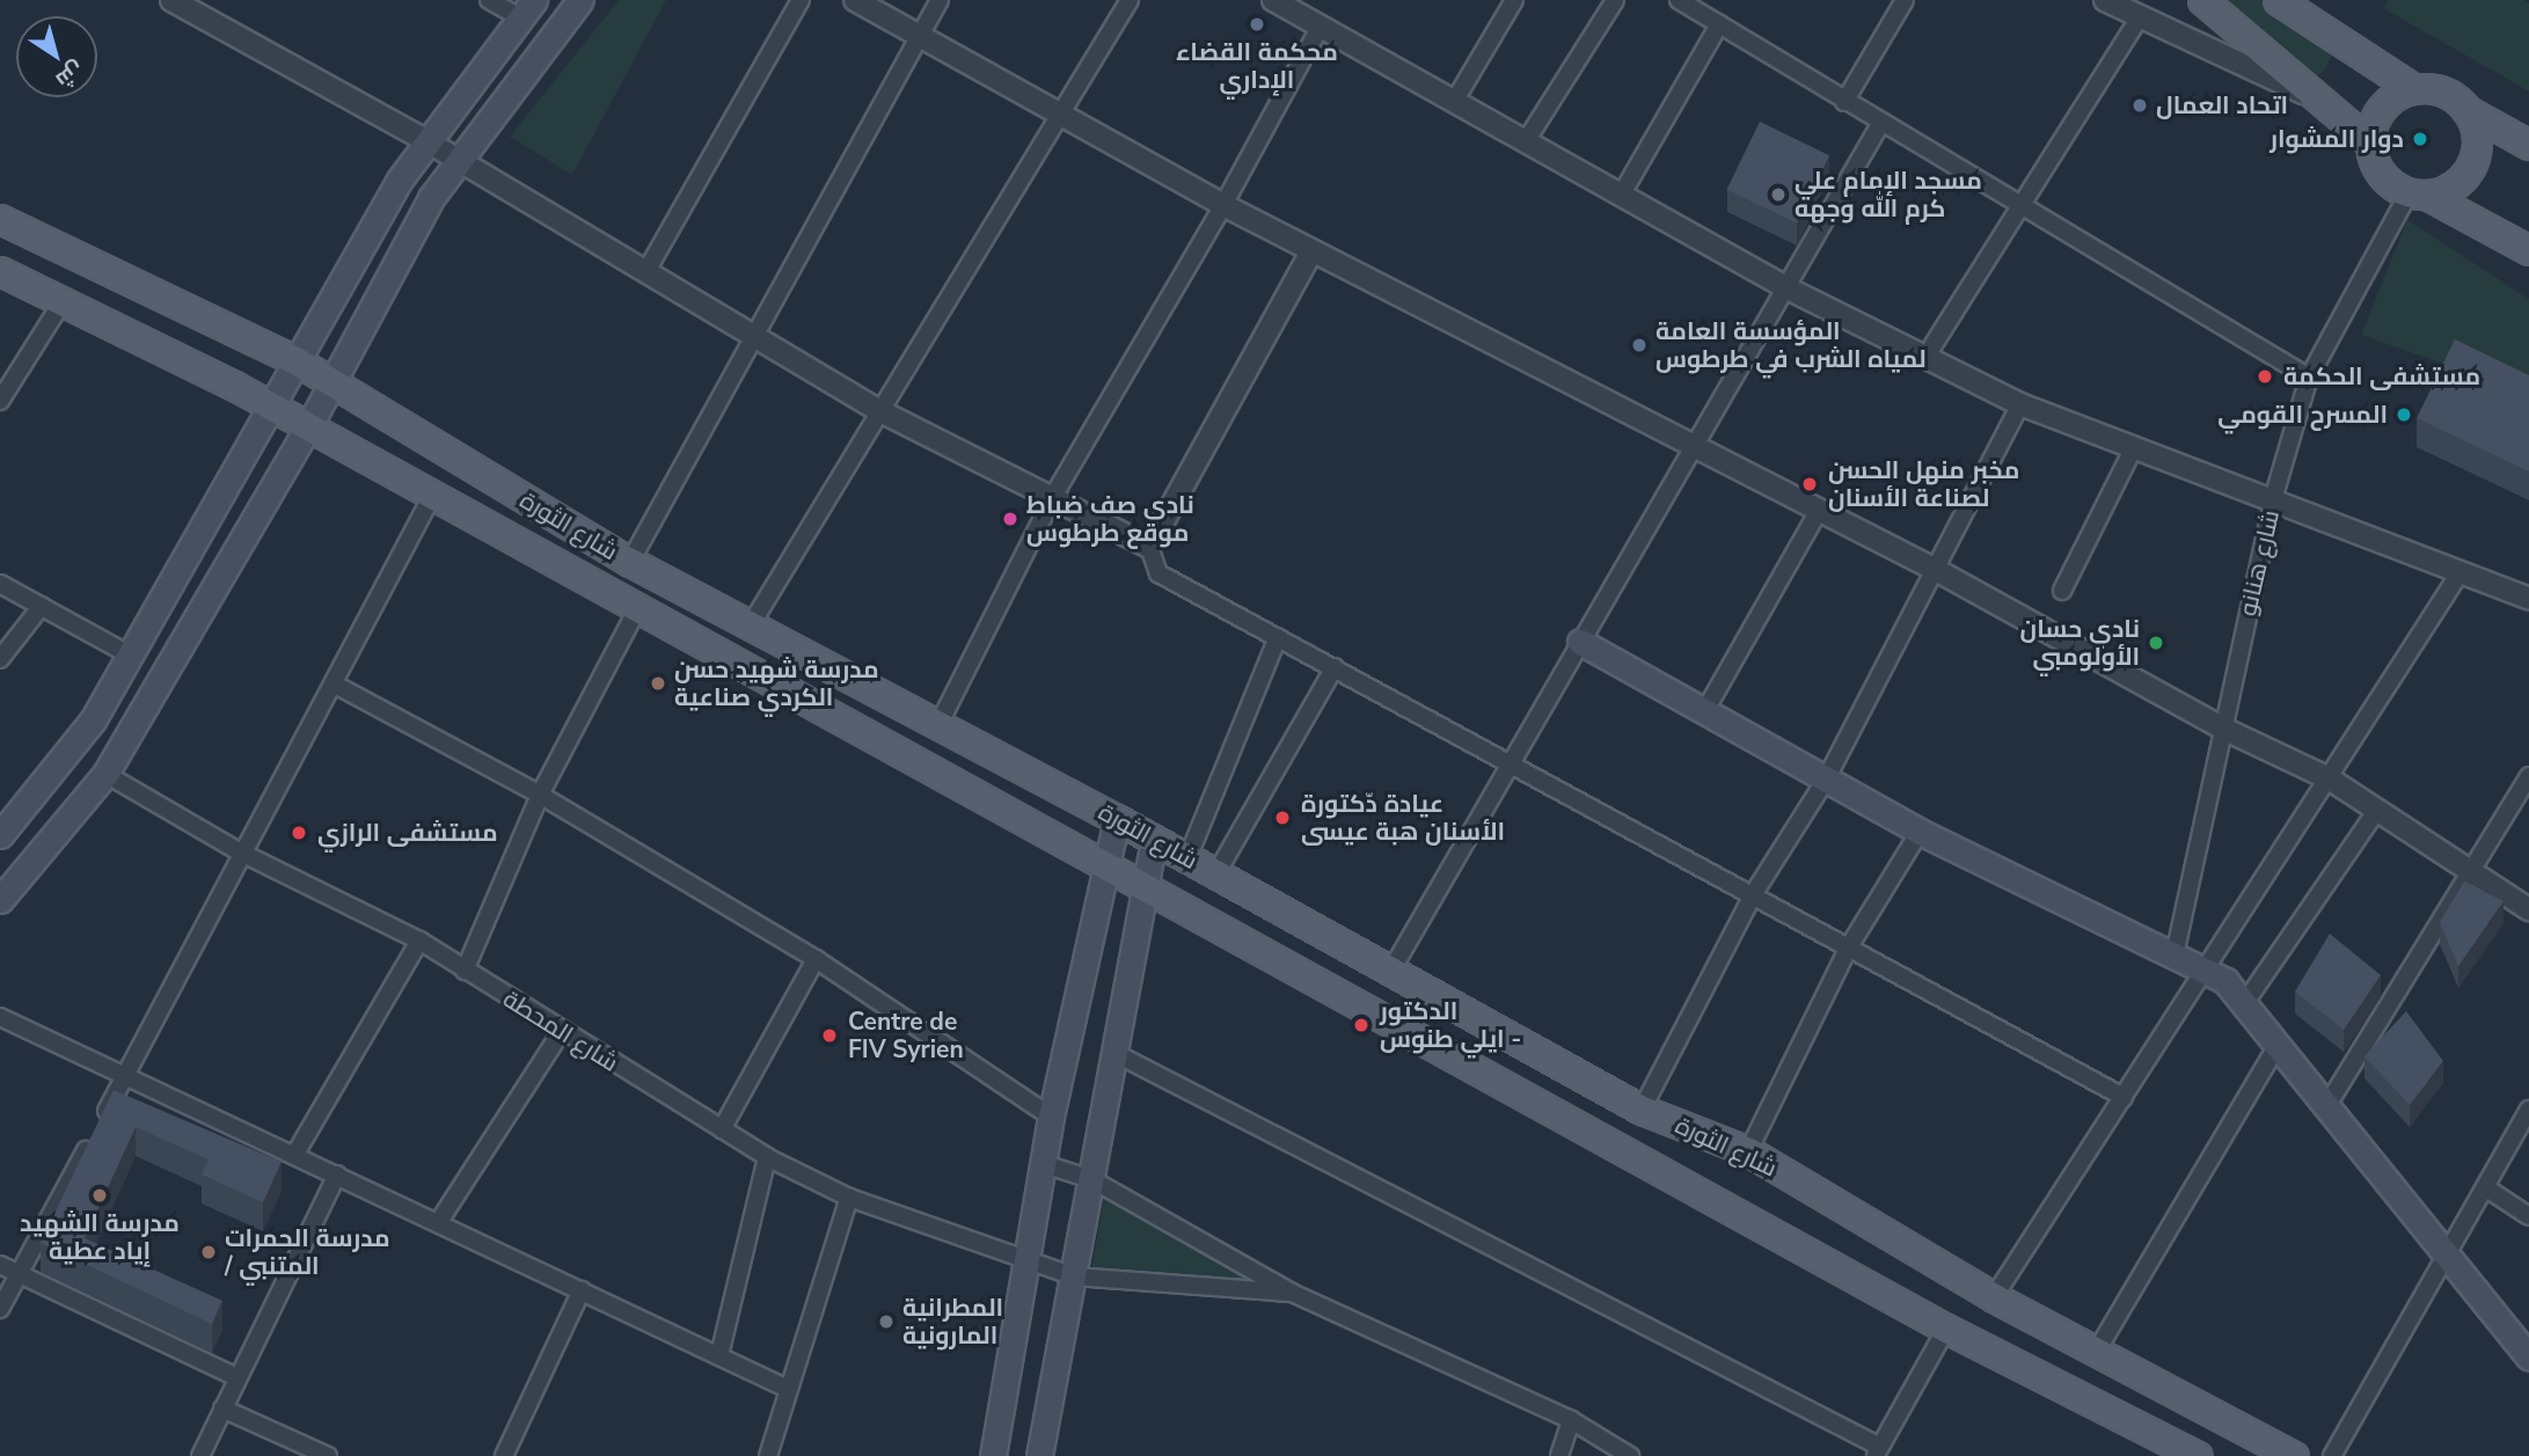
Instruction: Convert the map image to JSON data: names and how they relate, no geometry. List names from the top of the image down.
{
  "streets": {
    "main road": ["شارع الثورة"],
    "street": ["شارع هنانو", "شارع المحطة"]
  },
  "places": [
    "محكمة القضاء الإداري",
    "اتحاد العمال",
    "دوار المشوار",
    "مسجد الإمام علي كرم الله وجهه",
    "المؤسسة العامة لمياه الشرب في طرطوس",
    "مستشفى الحكمة",
    "المسرح القومي",
    "مخبر منهل الحسن لصناعة الأسنان",
    "نادي صف ضباط موقع طرطوس",
    "نادي حسان الأولومبي",
    "مدرسة شهيد حسن الكردي صناعية",
    "عيادة دّكتورة الأسنان هبة عيسى",
    "مستشفى الرازي",
    "الدكتور ايلي طنوس -",
    "Centre de FIV Syrien",
    "مدرسة الشهيد إياد عطية",
    "مدرسة الحمرات / المتنبي",
    "المطرانية المارونية"
  ],
  "north": "bottom right"
}
